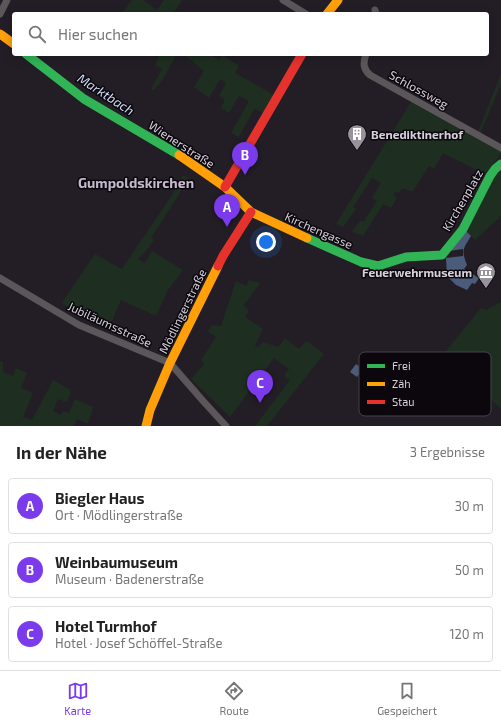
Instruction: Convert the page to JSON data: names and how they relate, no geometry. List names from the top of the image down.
{
  "streets": {
    "street": [
      "Schlossweg",
      "Wienerstraße",
      "Kirchenplatz",
      "Kirchengasse",
      "Mödlingerstraße",
      "Jubiläumsstraße"
    ]
  },
  "crossings": [
    ["Wienerstraße", "Kirchengasse"],
    ["Wienerstraße", "Mödlingerstraße"],
    ["Kirchenplatz", "Kirchengasse"],
    ["Kirchengasse", "Mödlingerstraße"],
    ["Mödlingerstraße", "Jubiläumsstraße"]
  ],
  "districts": ["Gumpoldskirchen"],
  "water": ["Marktbach"],
  "places": {
    "building": ["Benediktinerhof"],
    "museum": ["Feuerwehrmuseum"]
  },
  "legend": ["Frei", "Zäh", "Stau"],
  "page": {
    "search": "Hier suchen",
    "pins": ["B", "A", "C"],
    "heading": ["In der Nähe", "3 Ergebnisse"],
    "list": [
      {
        "mark": "A",
        "name": "Biegler Haus",
        "note": "Ort · Mödlingerstraße",
        "value": "30 m"
      },
      {
        "mark": "B",
        "name": "Weinbaumuseum",
        "note": "Museum · Badenerstraße",
        "value": "50 m"
      },
      {
        "mark": "C",
        "name": "Hotel Turmhof",
        "note": "Hotel · Josef Schöffel-Straße",
        "value": "120 m"
      }
    ],
    "nav": ["Karte", "Route", "Gespeichert"]
  }
}
